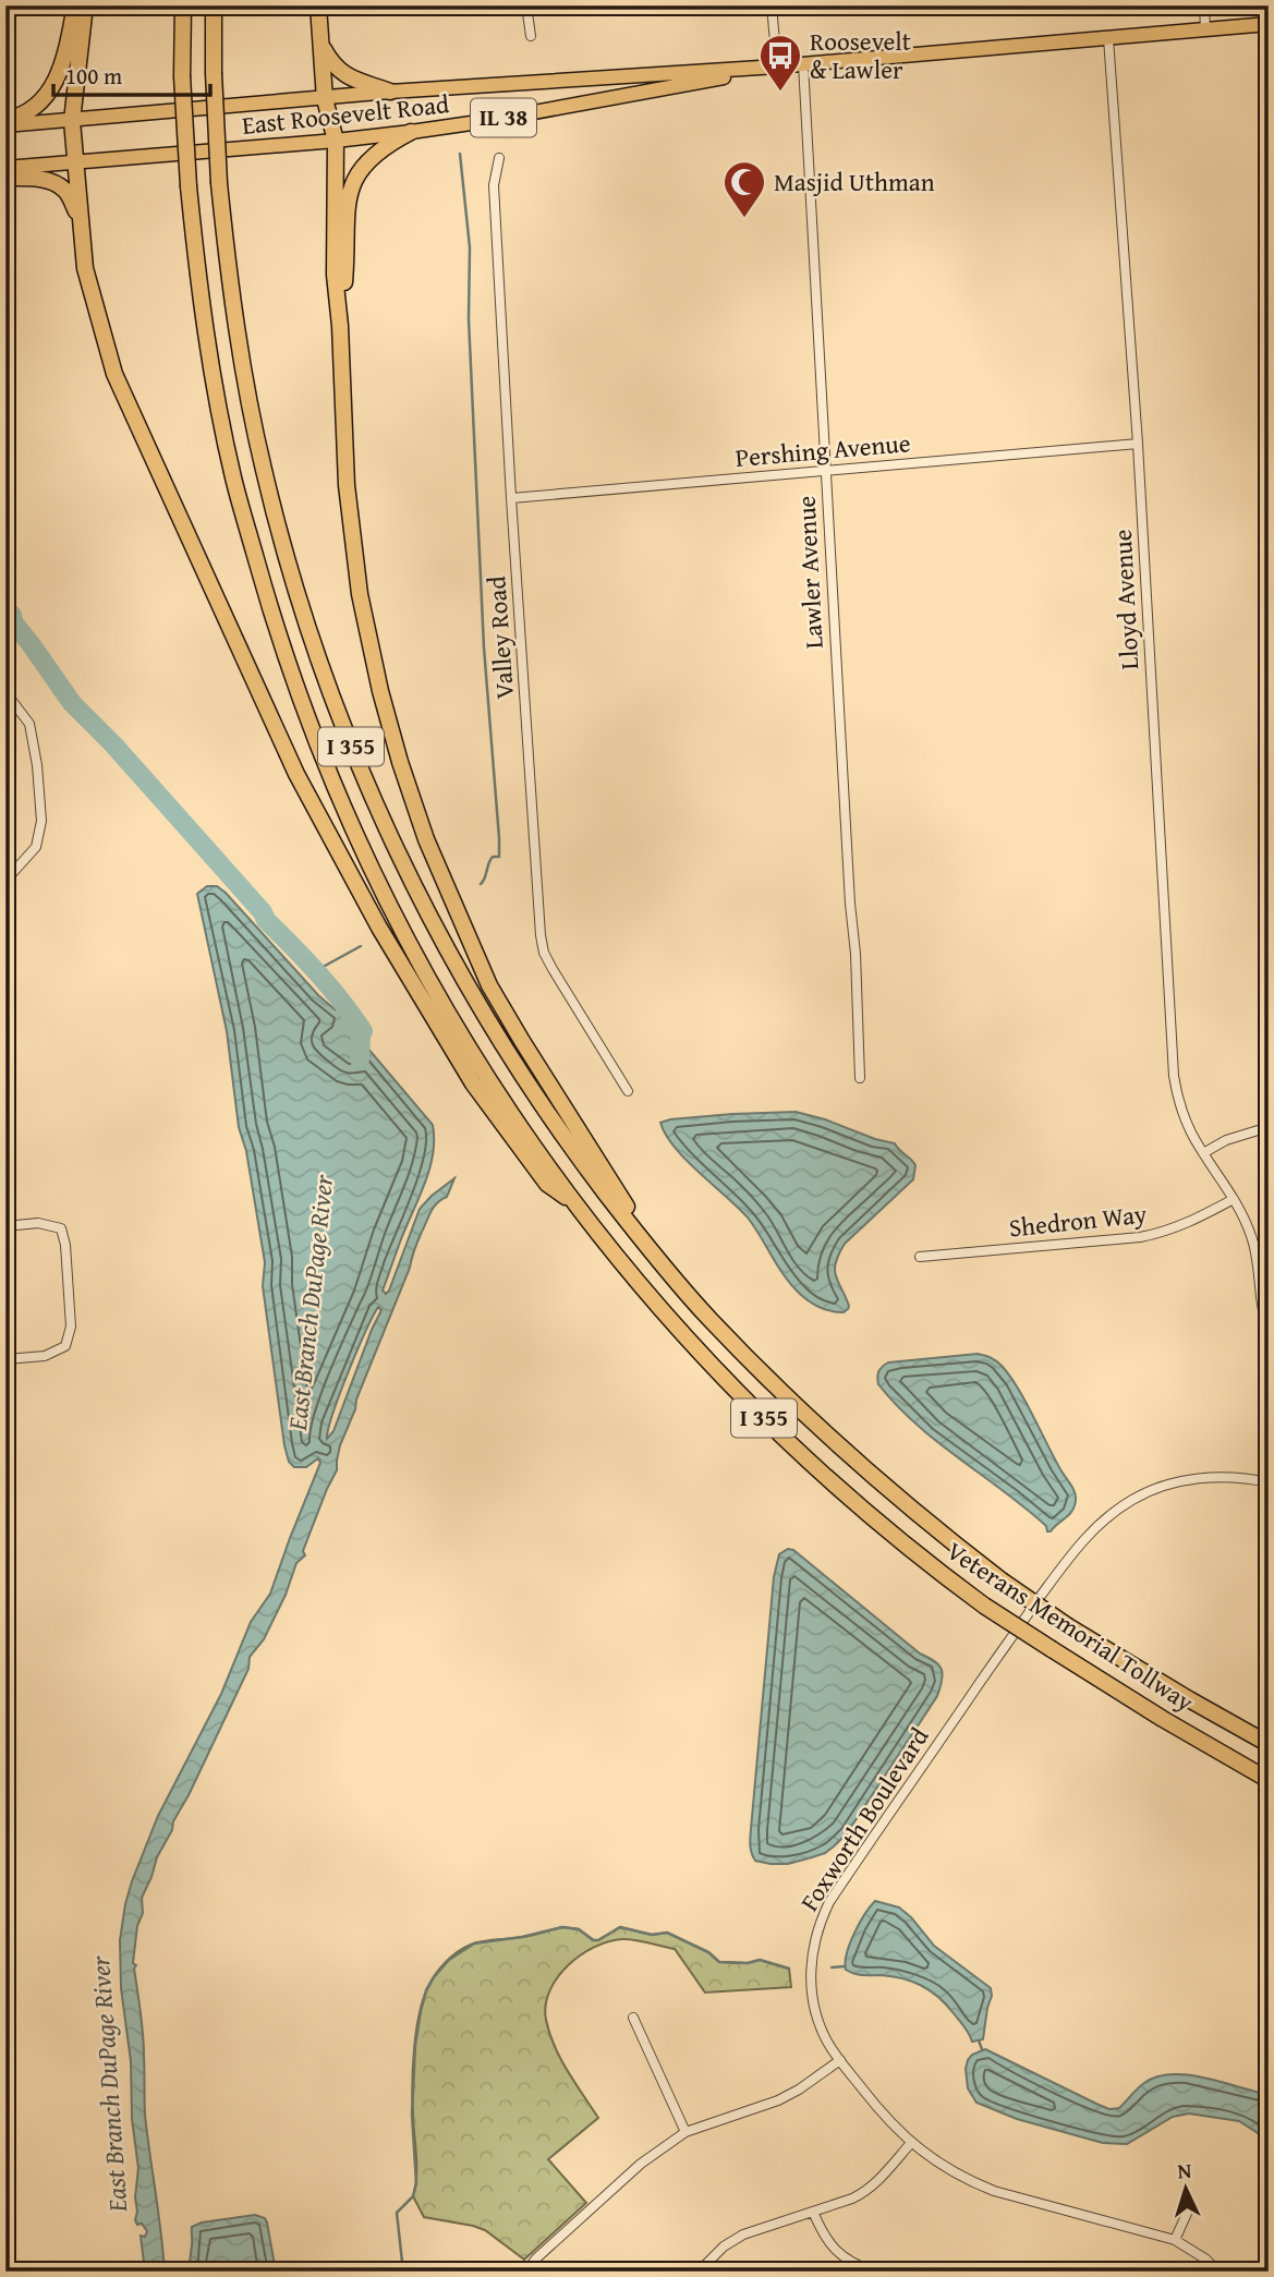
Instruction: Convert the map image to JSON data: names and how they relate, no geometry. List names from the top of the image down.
{
  "streets": {
    "highway": ["I 355", "Veterans Memorial Tollway"],
    "main road": ["East Roosevelt Road", "IL 38"],
    "street": [
      "Pershing Avenue",
      "Lawler Avenue",
      "Lloyd Avenue",
      "Valley Road",
      "Shedron Way",
      "Foxworth Boulevard"
    ]
  },
  "crossings": [
    ["East Roosevelt Road", "Lawler Avenue"],
    ["East Roosevelt Road", "Lloyd Avenue"],
    ["Pershing Avenue", "Lawler Avenue"],
    ["Pershing Avenue", "Lloyd Avenue"],
    ["Pershing Avenue", "Valley Road"],
    ["Lloyd Avenue", "Shedron Way"]
  ],
  "water": ["East Branch DuPage River"],
  "places": {
    "bus stop": ["Roosevelt & Lawler"],
    "mosque": ["Masjid Uthman"]
  },
  "scale_bar": "100 m",
  "north": "top"
}
